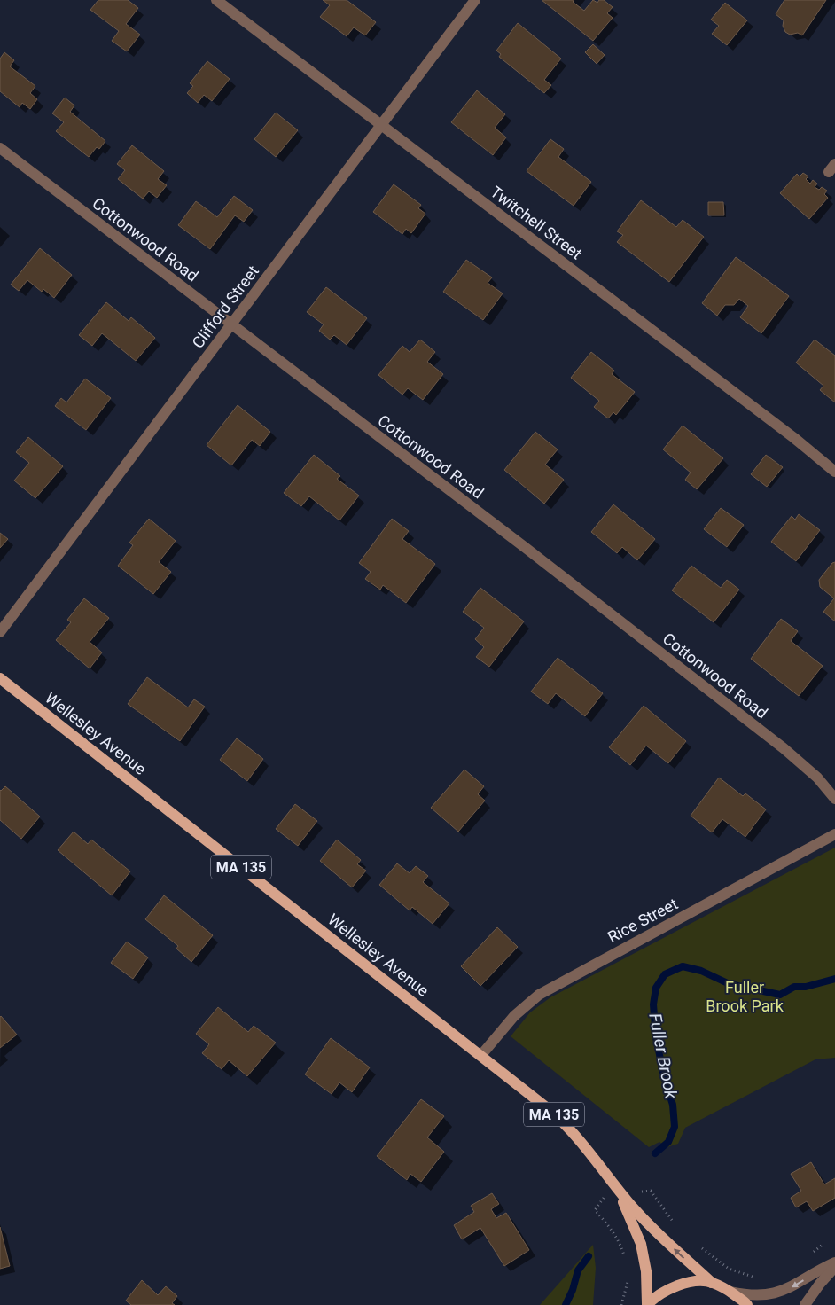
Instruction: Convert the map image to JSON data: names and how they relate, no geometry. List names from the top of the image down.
{
  "streets": {
    "main road": ["Wellesley Avenue", "MA 135"],
    "street": [
      "Twitchell Street",
      "Cottonwood Road",
      "Clifford Street",
      "Rice Street"
    ]
  },
  "crossings": [
    ["Twitchell Street", "Clifford Street"],
    ["Cottonwood Road", "Clifford Street"],
    ["Wellesley Avenue", "MA 135"],
    ["Wellesley Avenue", "Rice Street"]
  ],
  "water": ["Fuller Brook"],
  "parks": ["Fuller Brook Park"]
}
